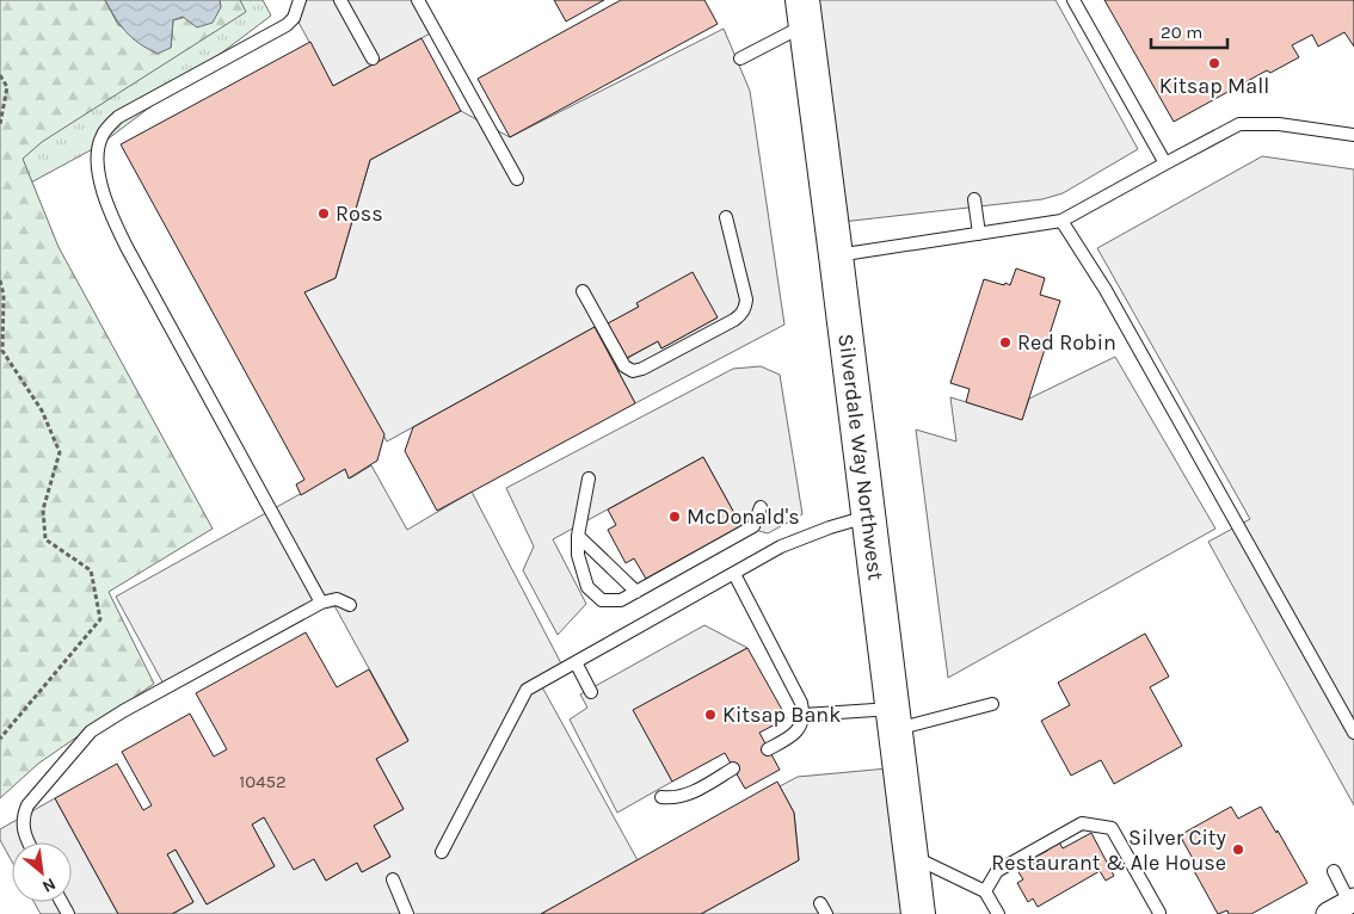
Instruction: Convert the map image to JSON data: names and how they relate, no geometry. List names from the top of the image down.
{
  "streets": {
    "main road": ["Silverdale Way Northwest"]
  },
  "places": [
    "Kitsap Mall",
    "Ross",
    "Red Robin",
    "McDonald's",
    "Kitsap Bank",
    "Silver City Restaurant & Ale House"
  ],
  "house_numbers": ["10452"],
  "scale_bar": "20 m",
  "north": "bottom right"
}
